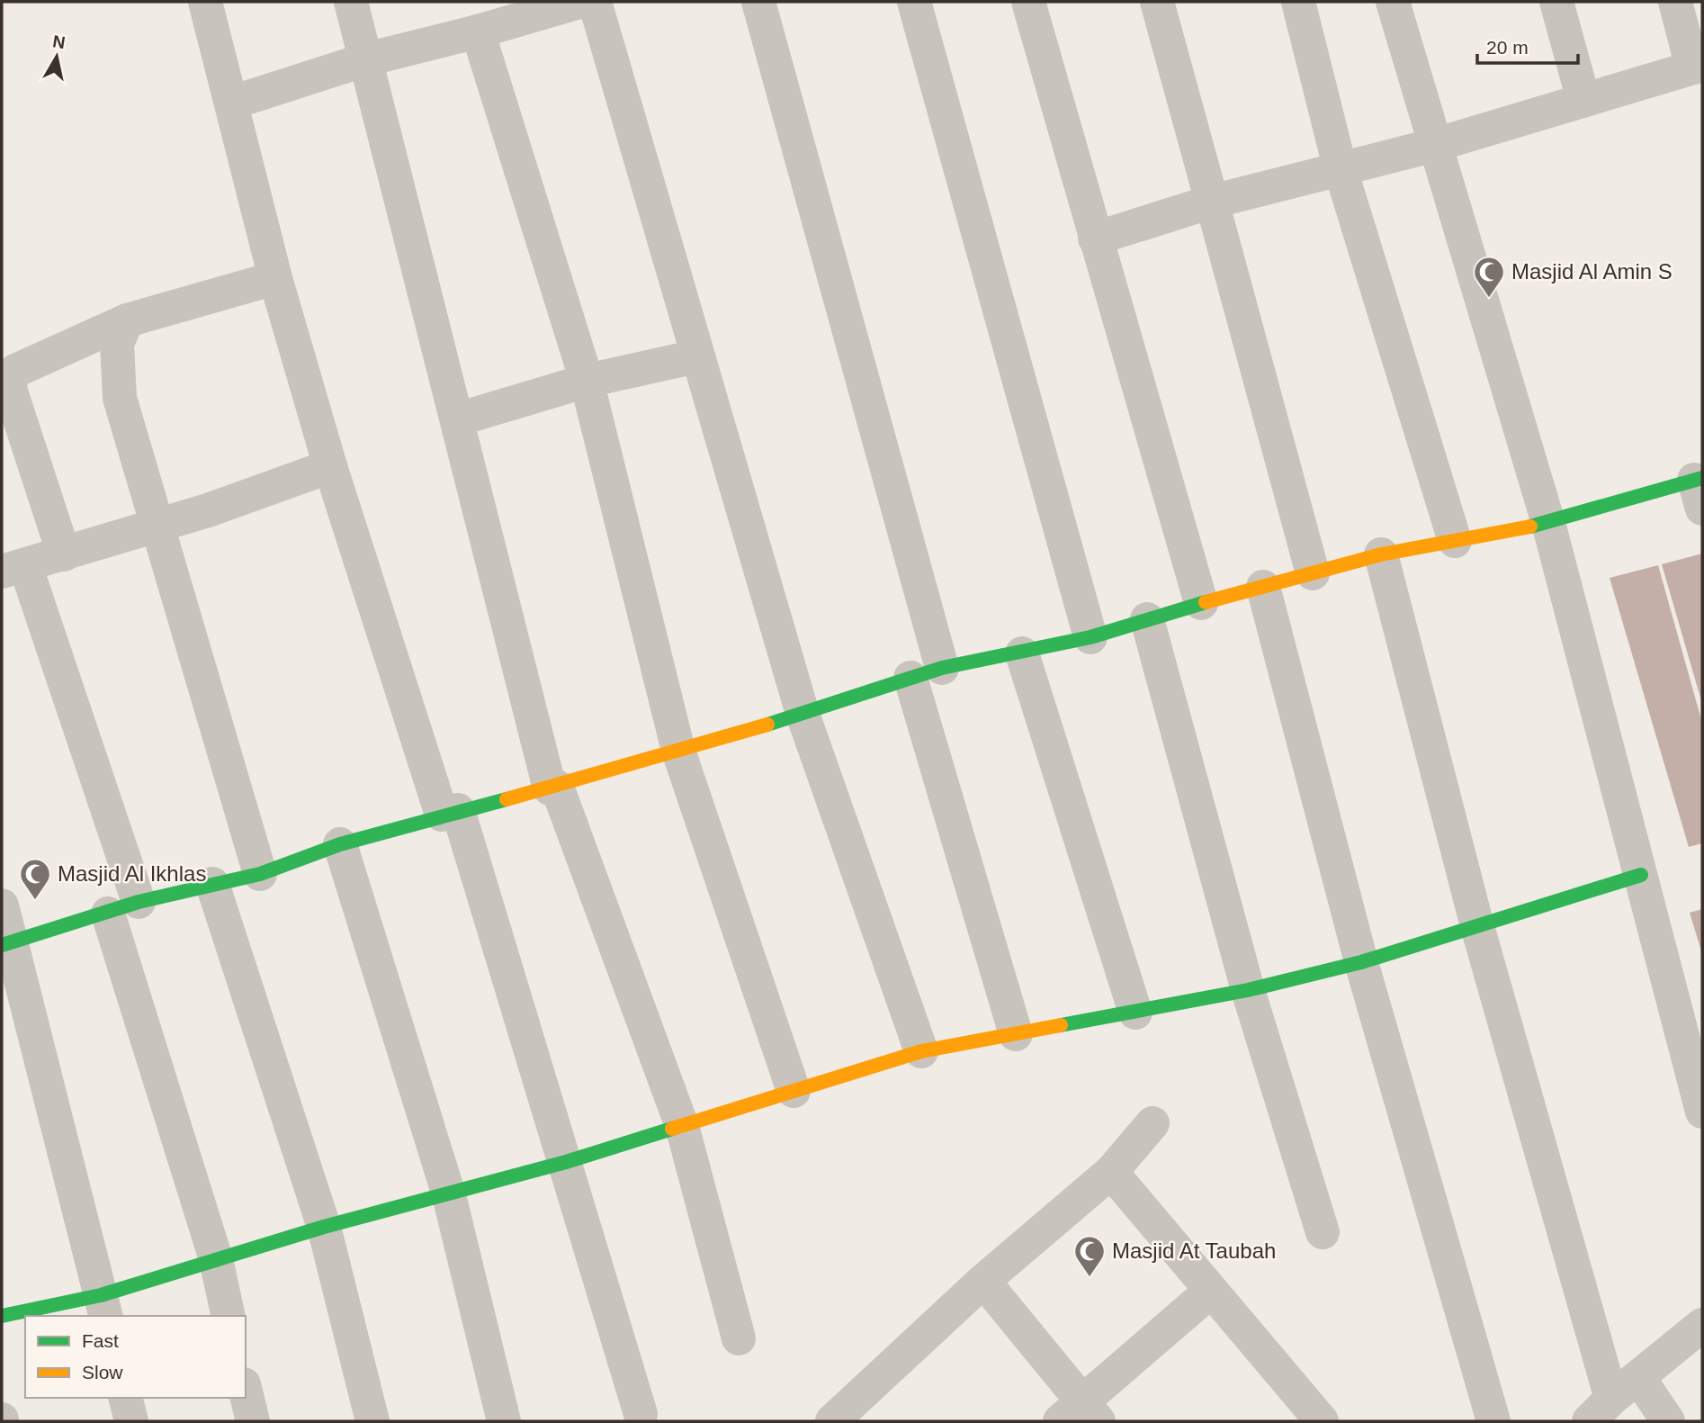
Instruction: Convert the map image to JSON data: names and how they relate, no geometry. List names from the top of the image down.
{
  "places": {
    "mosque": ["Masjid Al Amin S", "Masjid Al Ikhlas", "Masjid At Taubah"]
  },
  "legend": ["Fast", "Slow"],
  "scale_bar": "20 m",
  "north": "top"
}
